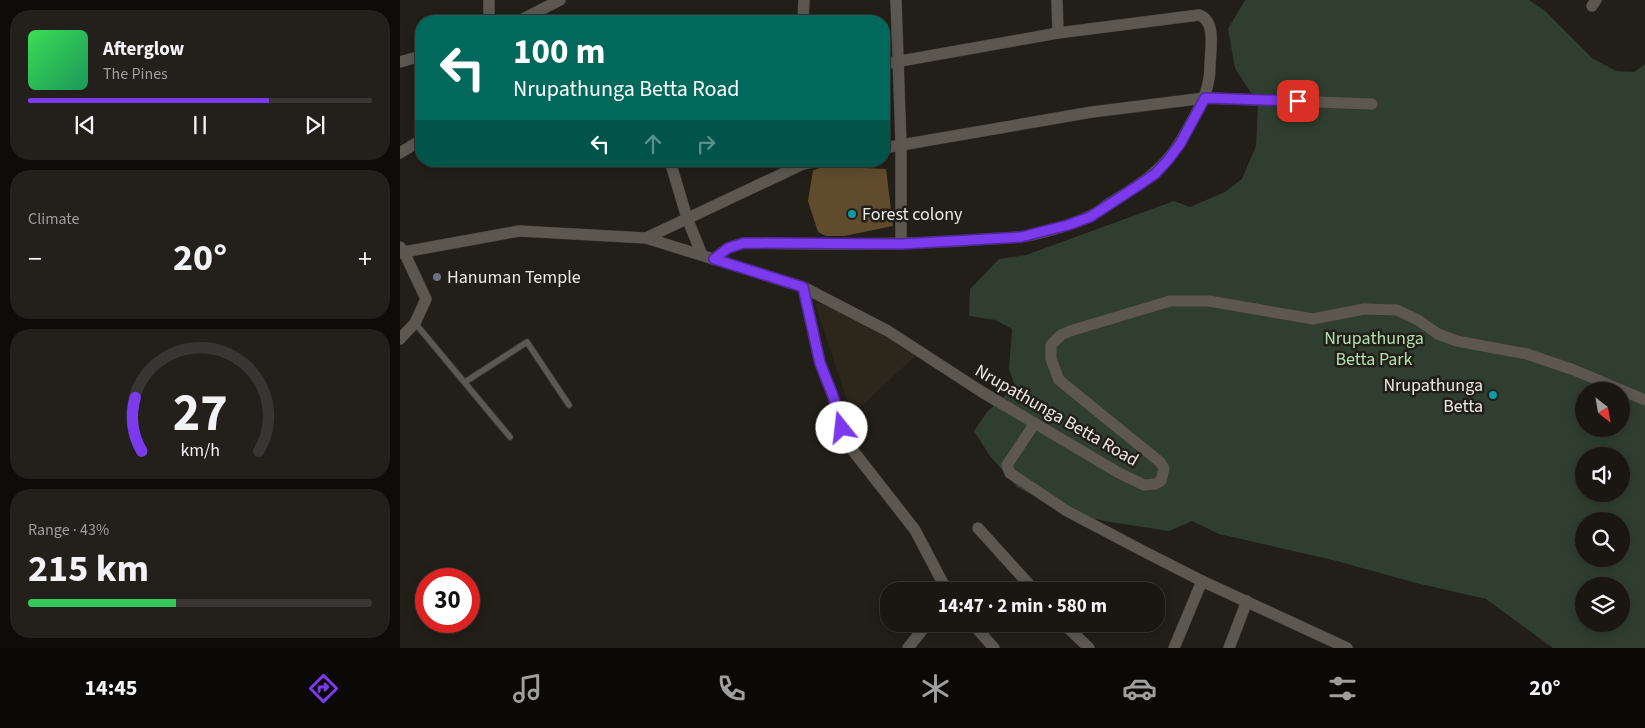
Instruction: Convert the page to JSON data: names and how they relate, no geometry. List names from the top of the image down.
{
  "streets": {
    "street": ["Nrupathunga Betta Road"]
  },
  "parks": ["Nrupathunga Betta Park"],
  "places": ["Forest colony", "Hanuman Temple", "Nrupathunga Betta"],
  "north": "bottom right",
  "page": {
    "turn": ["100 m", "Nrupathunga Betta Road"],
    "song": ["Afterglow", "The Pines"],
    "tile": [
      "Climate",
      ["Range · 43%", "215 km"]
    ],
    "heat": ["−", "20°", "+"],
    "limit": "30",
    "trip": "14:47 · 2 min · 580 m",
    "tabs": ["14:45", "20°"],
    "gauge": ["27", "km/h"]
  }
}
